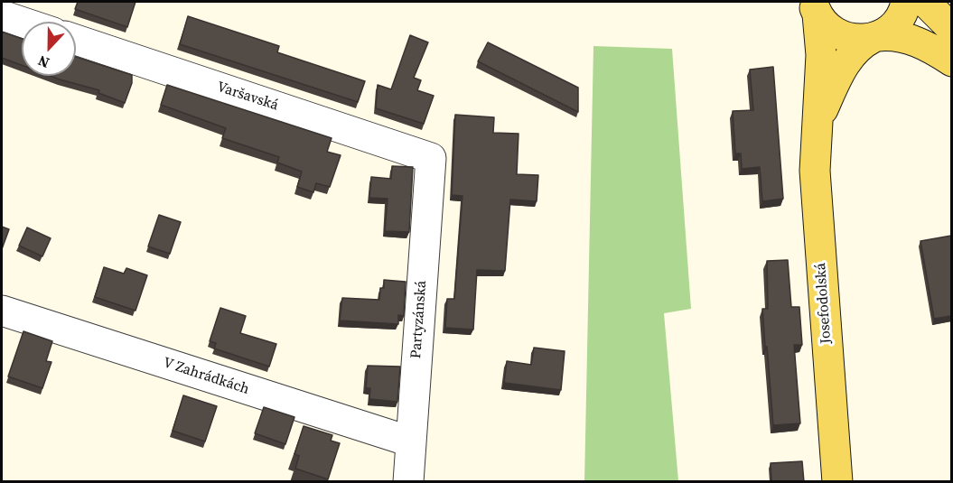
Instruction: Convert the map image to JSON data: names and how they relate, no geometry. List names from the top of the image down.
{
  "streets": {
    "main road": ["Josefodolská"],
    "street": ["Varšavská", "Partyzánská", "V Zahrádkách"]
  },
  "crossings": [
    ["Varšavská", "Partyzánská"],
    ["Partyzánská", "V Zahrádkách"]
  ],
  "north": "bottom"
}
